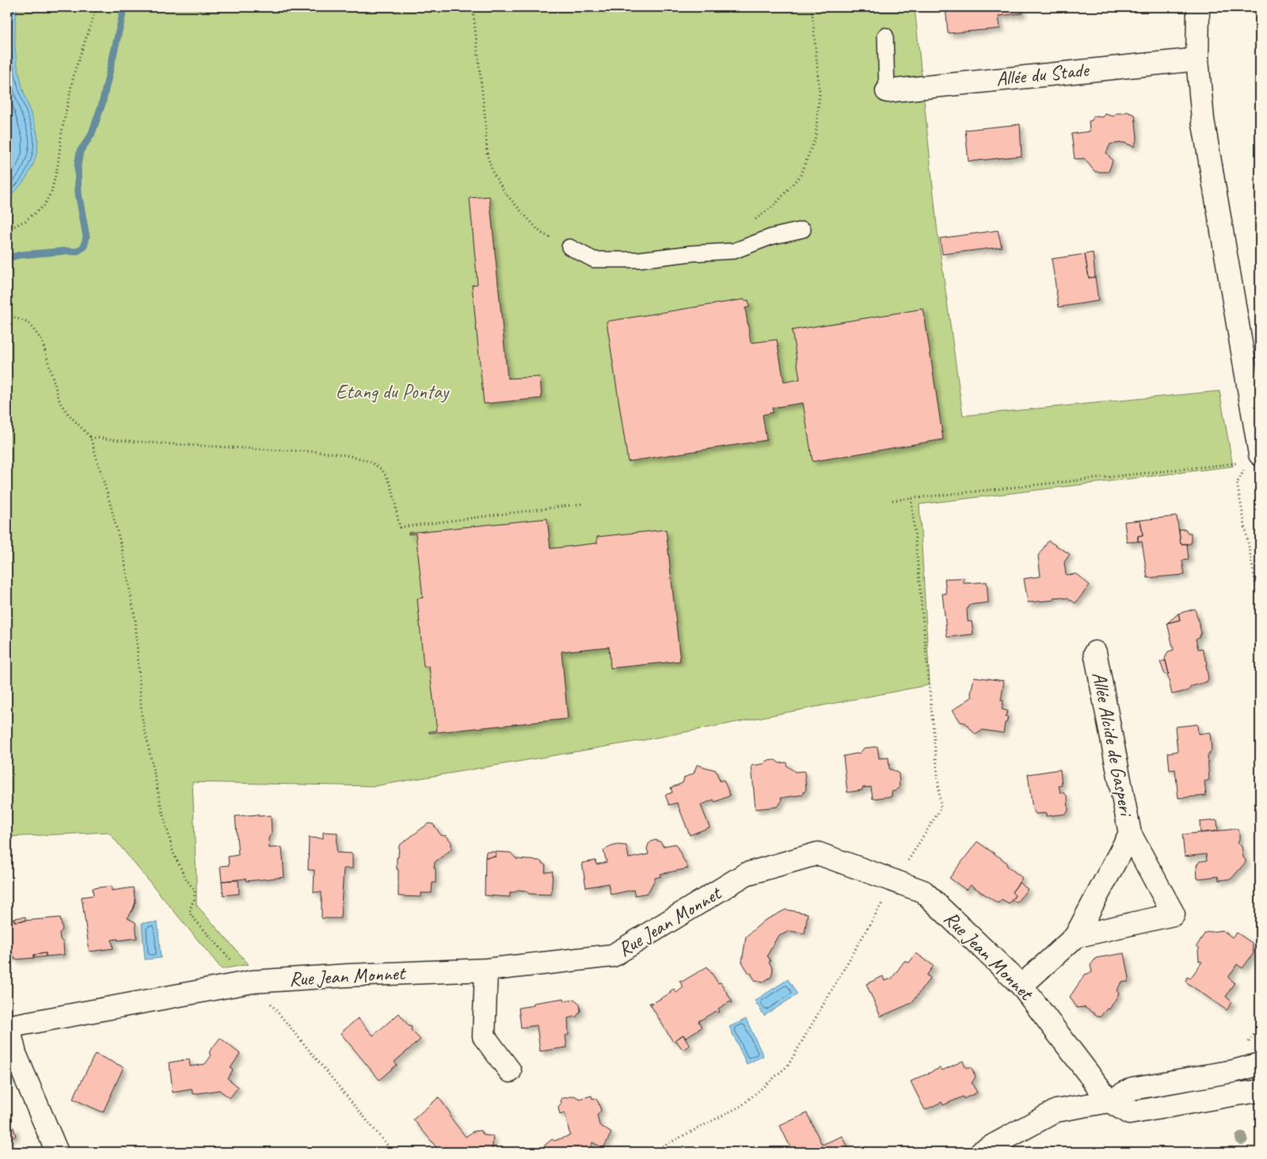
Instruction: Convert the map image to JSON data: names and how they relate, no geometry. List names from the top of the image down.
{
  "streets": {
    "street": ["Allée du Stade", "Allée Alcide de Gasperi", "Rue Jean Monnet"]
  },
  "crossings": [
    ["Allée Alcide de Gasperi", "Rue Jean Monnet"]
  ],
  "parks": ["Etang du Pontay"]
}
